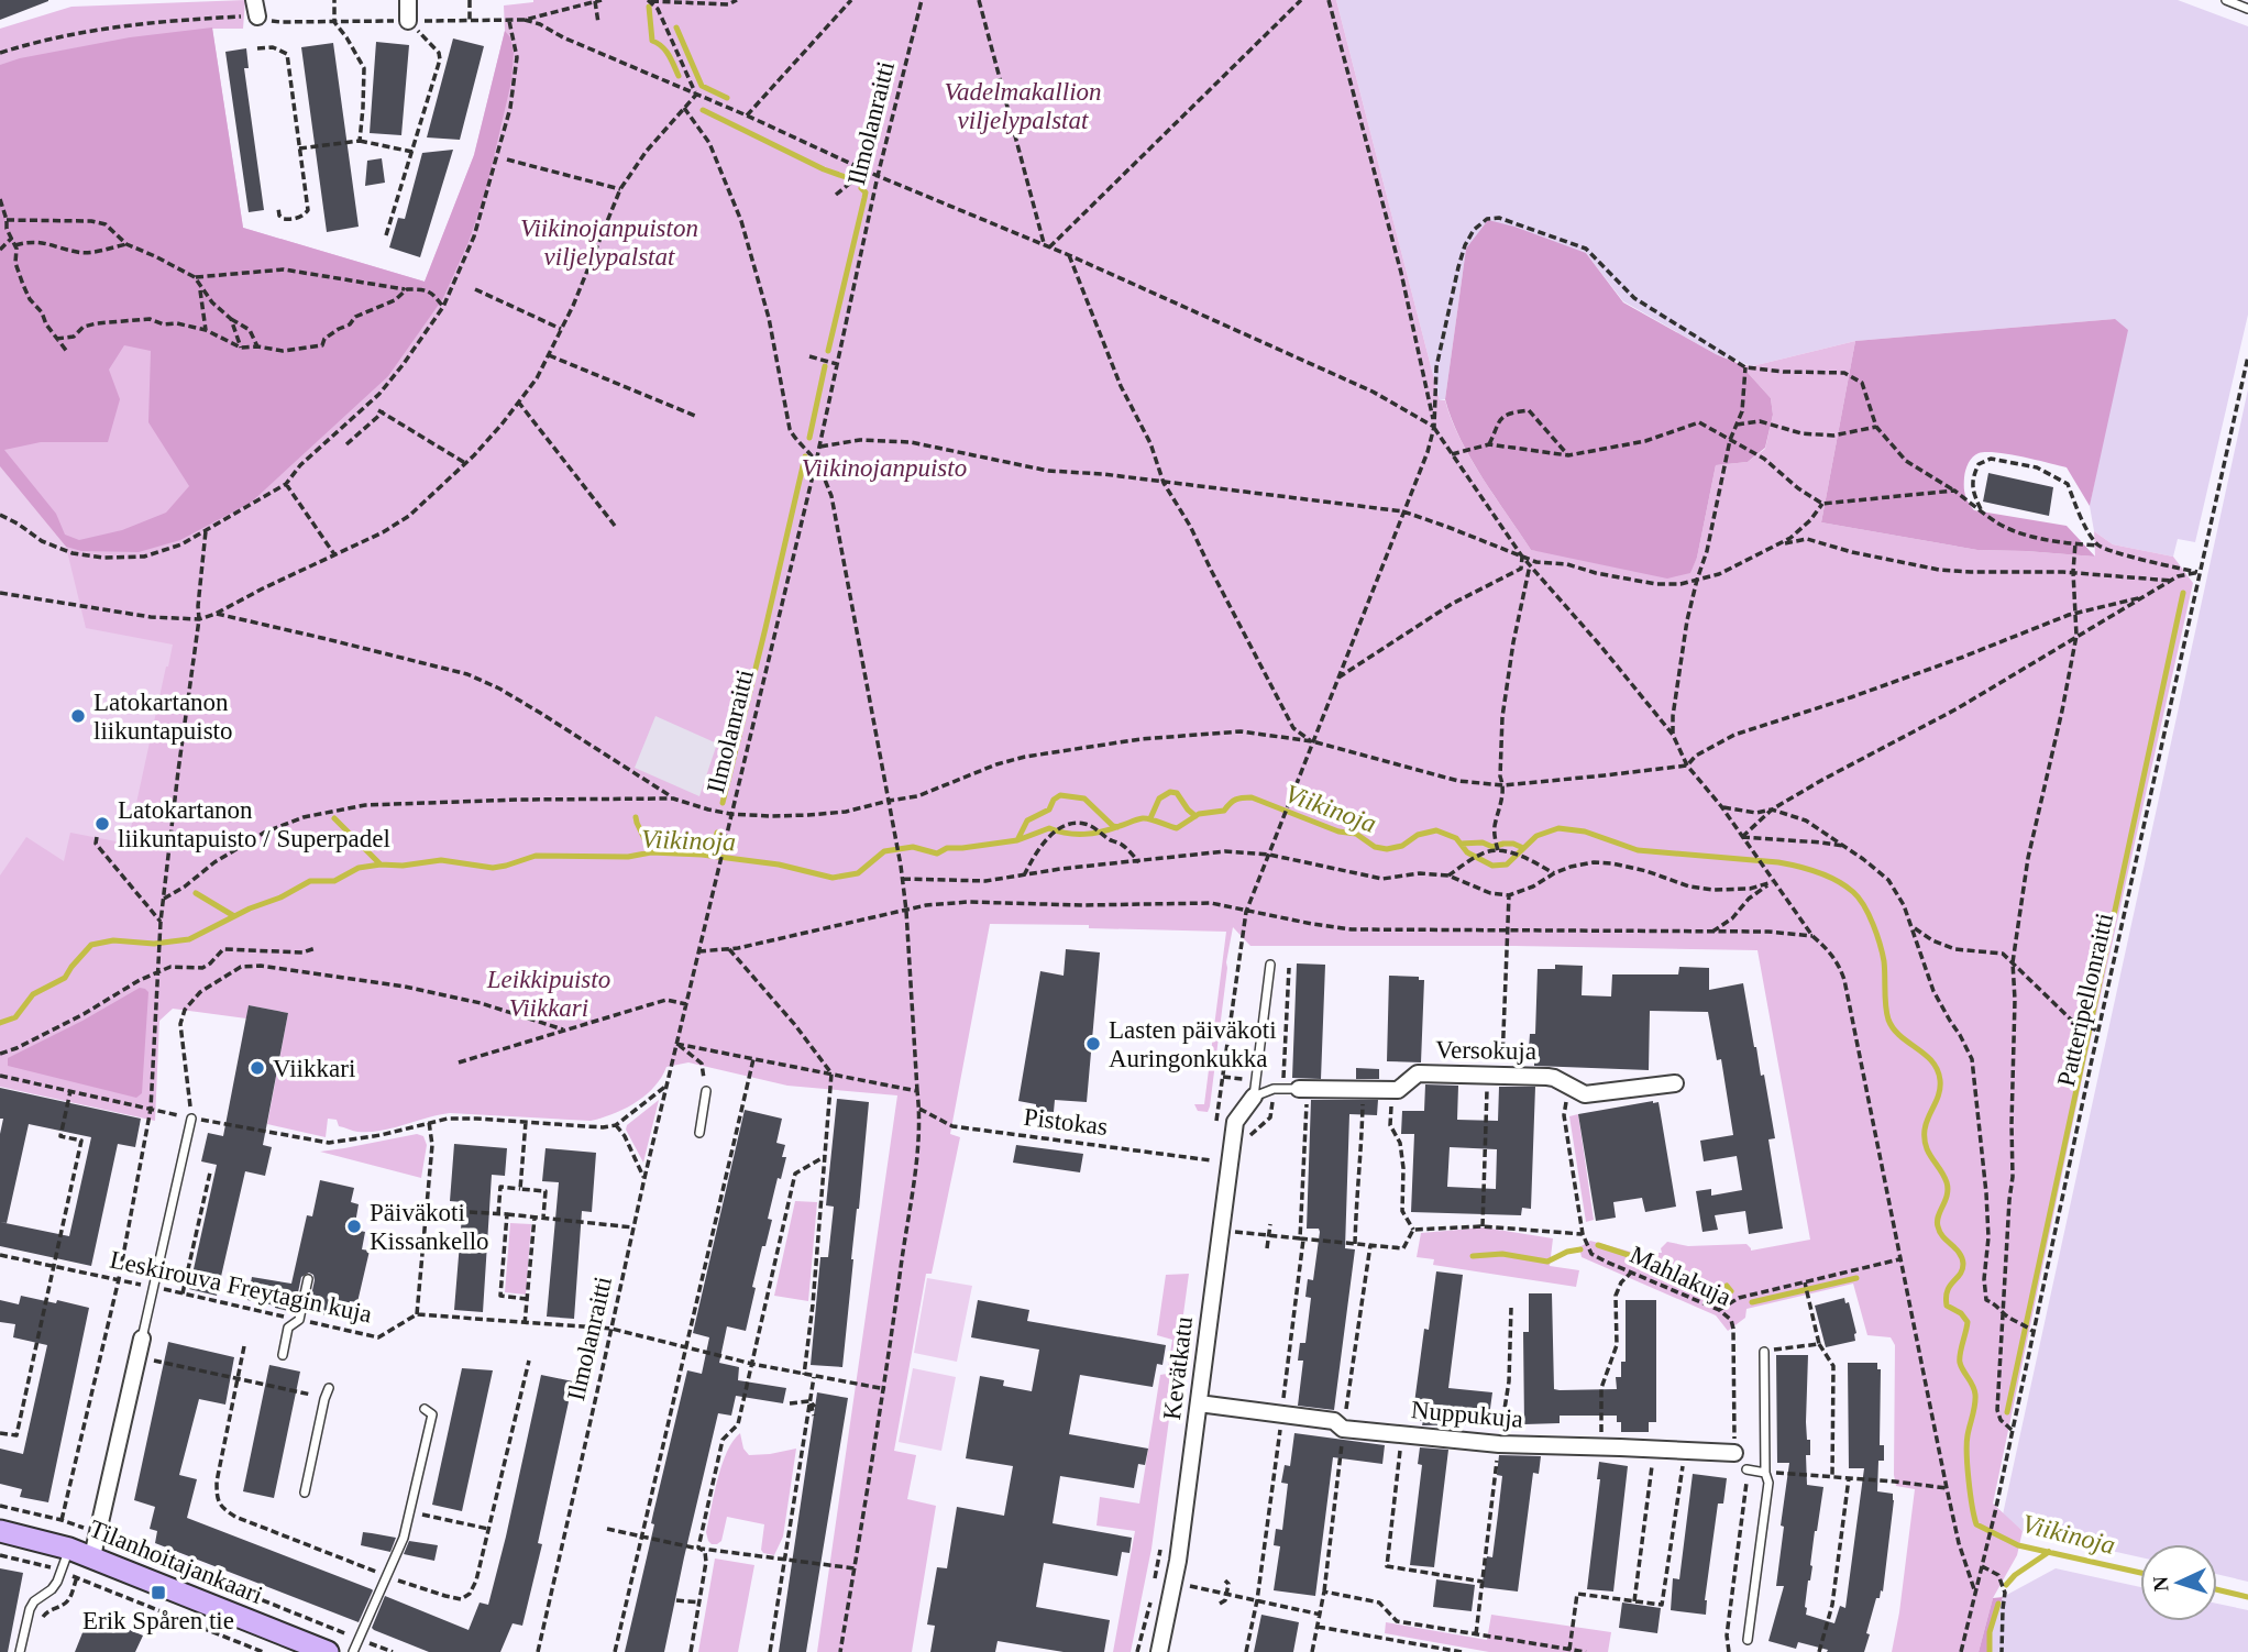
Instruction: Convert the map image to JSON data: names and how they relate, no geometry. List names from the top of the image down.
{
  "streets": {
    "street": [
      "Versokuja",
      "Kevätkatu",
      "Nuppukuja",
      "Tilanhoitajankaari"
    ],
    "path": [
      "Ilmolanraitti",
      "Patteripellonraitti",
      "Pistokas",
      "Mahlakuja",
      "Leskirouva Freytagin kuja"
    ]
  },
  "crossings": [
    ["Versokuja", "Kevätkatu"],
    ["Mahlakuja", "Nuppukuja"],
    ["Kevätkatu", "Nuppukuja"]
  ],
  "water": ["Viikinoja"],
  "parks": [
    "Vadelmakallion viljelypalstat",
    "Viikinojanpuiston viljelypalstat",
    "Viikinojanpuisto",
    "Leikkipuisto Viikkari"
  ],
  "places": {
    "other": [
      "Latokartanon liikuntapuisto",
      "Latokartanon liikuntapuisto / Superpadel",
      "Lasten päiväkoti Auringonkukka",
      "Viikkari",
      "Päiväkoti Kissankello"
    ],
    "transit": ["Erik Spåren tie"]
  },
  "north": "left"
}
